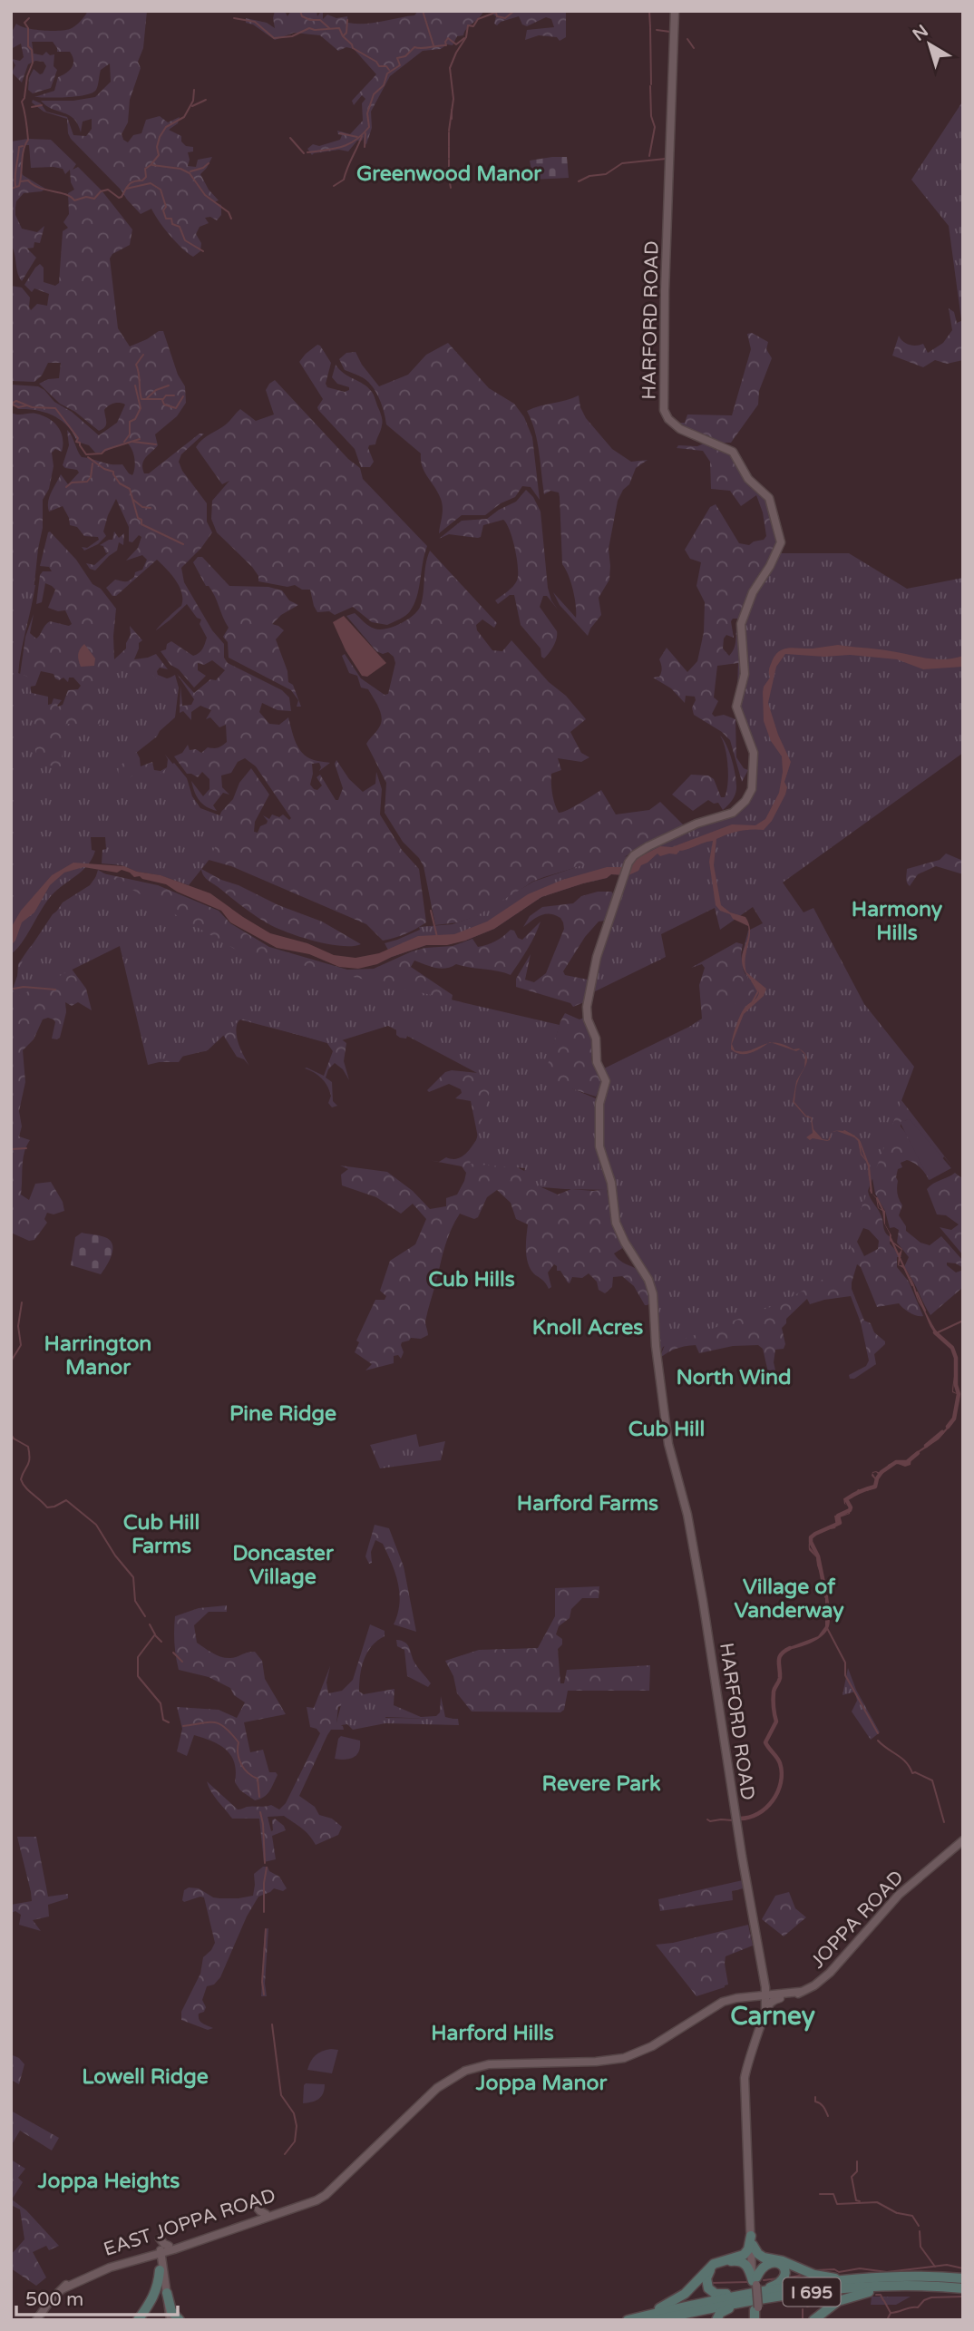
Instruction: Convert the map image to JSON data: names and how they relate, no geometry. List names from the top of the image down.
{
  "streets": {
    "highway": ["I 695"],
    "main road": ["HARFORD ROAD", "JOPPA ROAD", "EAST JOPPA ROAD"]
  },
  "crossings": [
    ["HARFORD ROAD", "JOPPA ROAD"],
    ["HARFORD ROAD", "EAST JOPPA ROAD"],
    ["JOPPA ROAD", "EAST JOPPA ROAD"]
  ],
  "districts": [
    "Greenwood Manor",
    "Harmony Hills",
    "Cub Hills",
    "Knoll Acres",
    "Harrington Manor",
    "North Wind",
    "Pine Ridge",
    "Cub Hill",
    "Harford Farms",
    "Cub Hill Farms",
    "Doncaster Village",
    "Village of Vanderway",
    "Revere Park",
    "Carney",
    "Harford Hills",
    "Lowell Ridge",
    "Joppa Manor",
    "Joppa Heights"
  ],
  "scale_bar": "500 m",
  "north": "top left"
}
